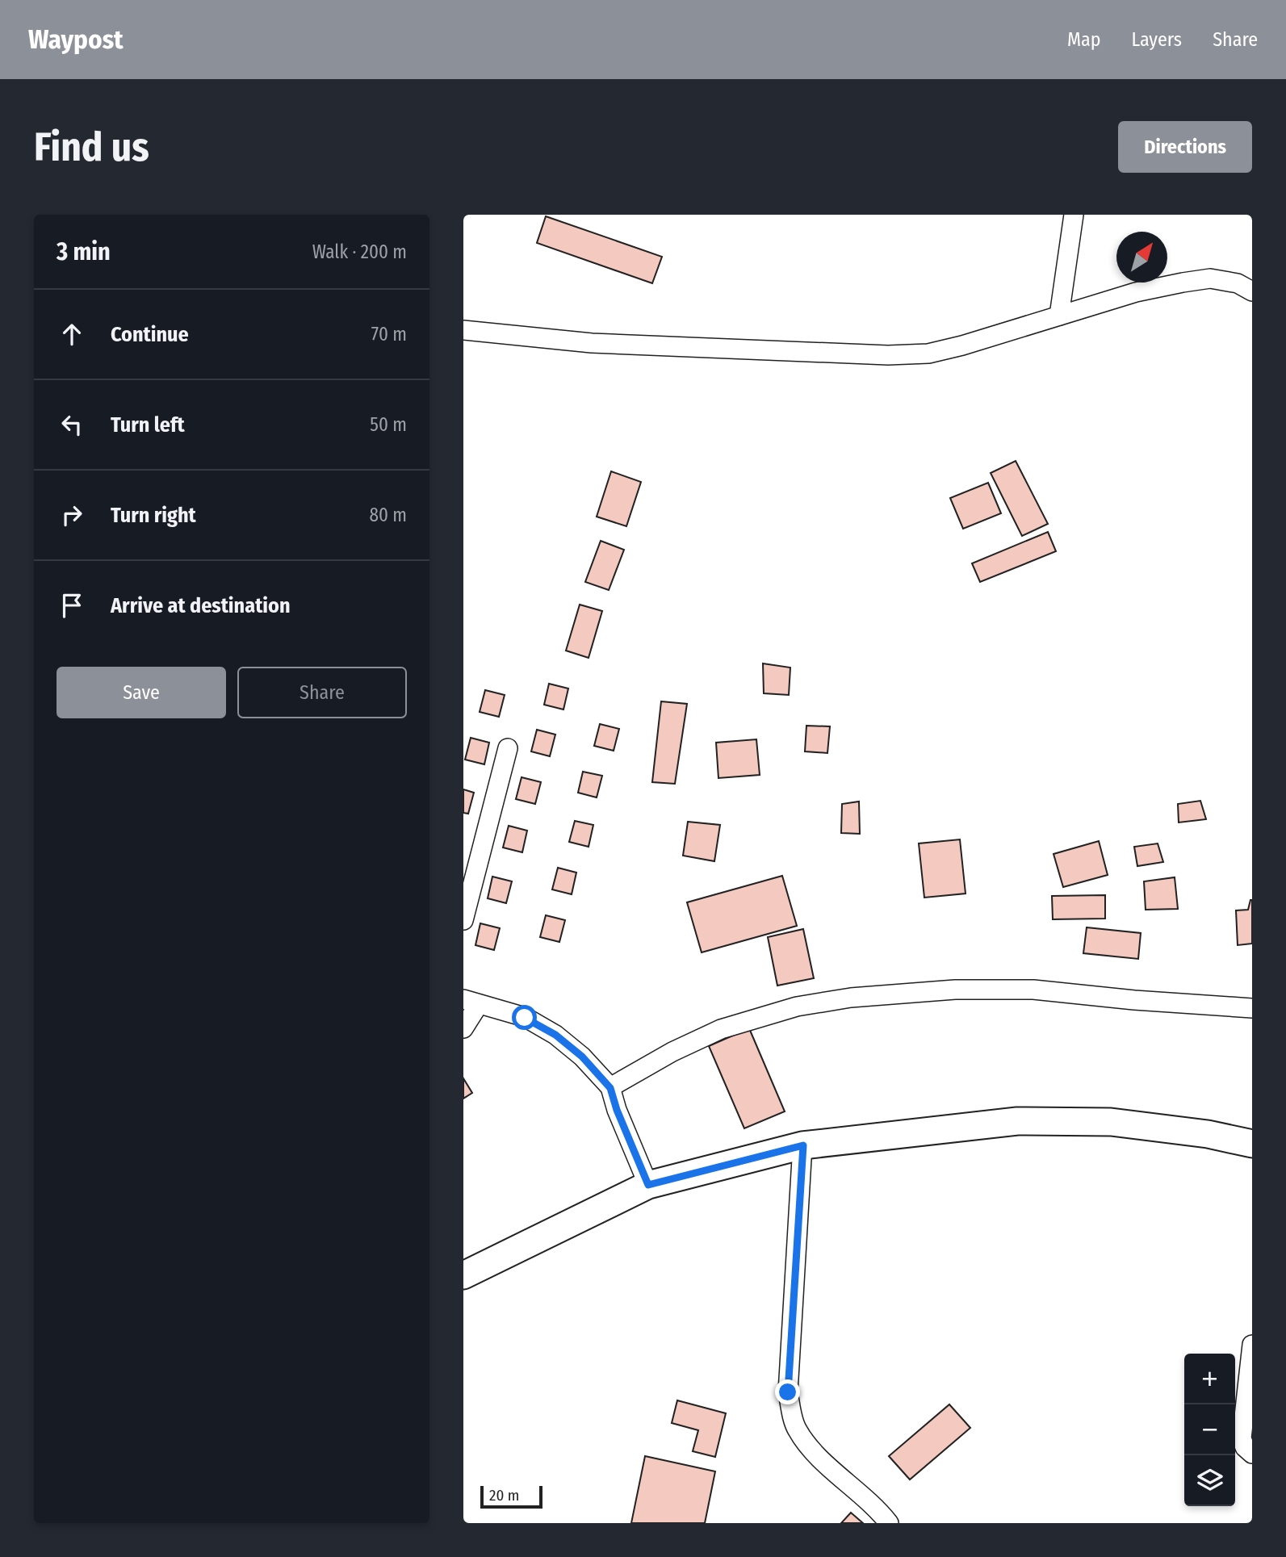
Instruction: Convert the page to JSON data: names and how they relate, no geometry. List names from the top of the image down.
{
  "scale_bar": "20 m",
  "north": "top right",
  "page": {
    "header": "Waypost",
    "nav": ["Map", "Layers", "Share"],
    "buttons": [
      "Directions",
      ["Save", "Share"]
    ],
    "title": "Find us",
    "heading": ["3 min", "Walk · 200 m"],
    "list": [
      ["Continue", "70 m"],
      ["Turn left", "50 m"],
      ["Turn right", "80 m"],
      "Arrive at destination"
    ],
    "map_buttons": ["+", "−"],
    "scale": "20 m"
  }
}
